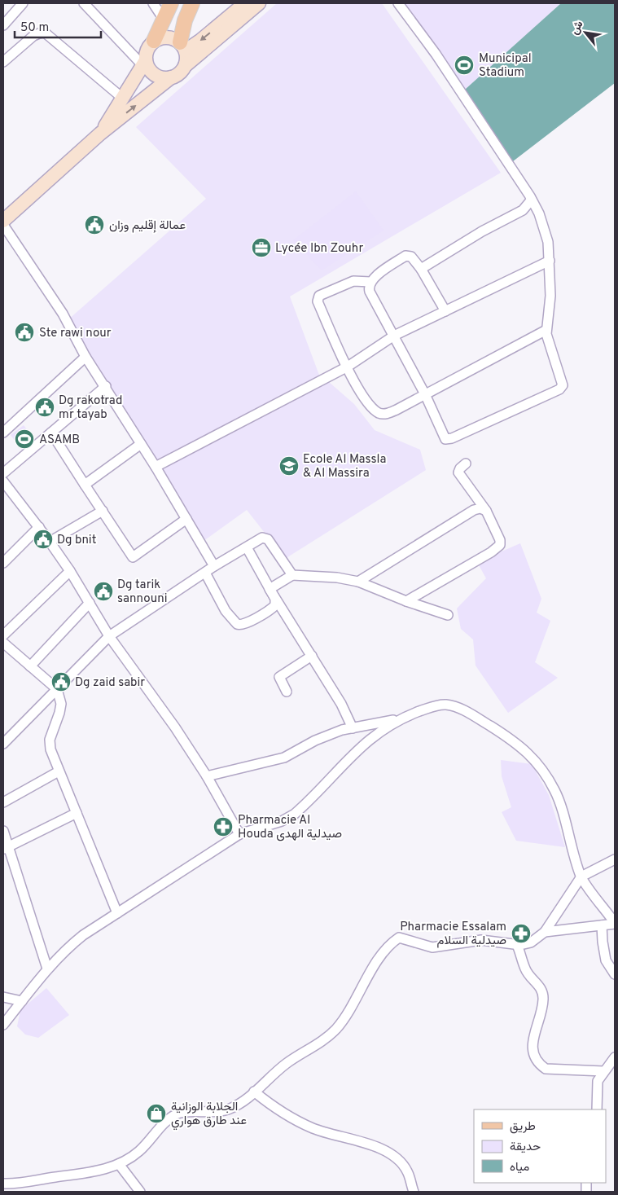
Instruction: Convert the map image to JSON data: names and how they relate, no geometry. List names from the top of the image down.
{
  "places": {
    "sports": ["Municipal Stadium", "ASAMB"],
    "public building": [
      "عمالة إقليم وزان",
      "Ste rawi nour",
      "Dg rakotrad mr tayab",
      "Dg bnit",
      "Dg tarik sannouni",
      "Dg zaid sabir"
    ],
    "office": ["Lycée Ibn Zouhr"],
    "school or university": ["Ecole Al Massla & Al Massira"],
    "pharmacy": ["Pharmacie Al Houda صيدلية الهدى", "Pharmacie Essalam صيدلية السلام"],
    "shop": ["الجلابة الوزانية عند طارق هواري"]
  },
  "legend": ["طريق", "حديقة", "مياه"],
  "scale_bar": "50 m",
  "north": "top left"
}
